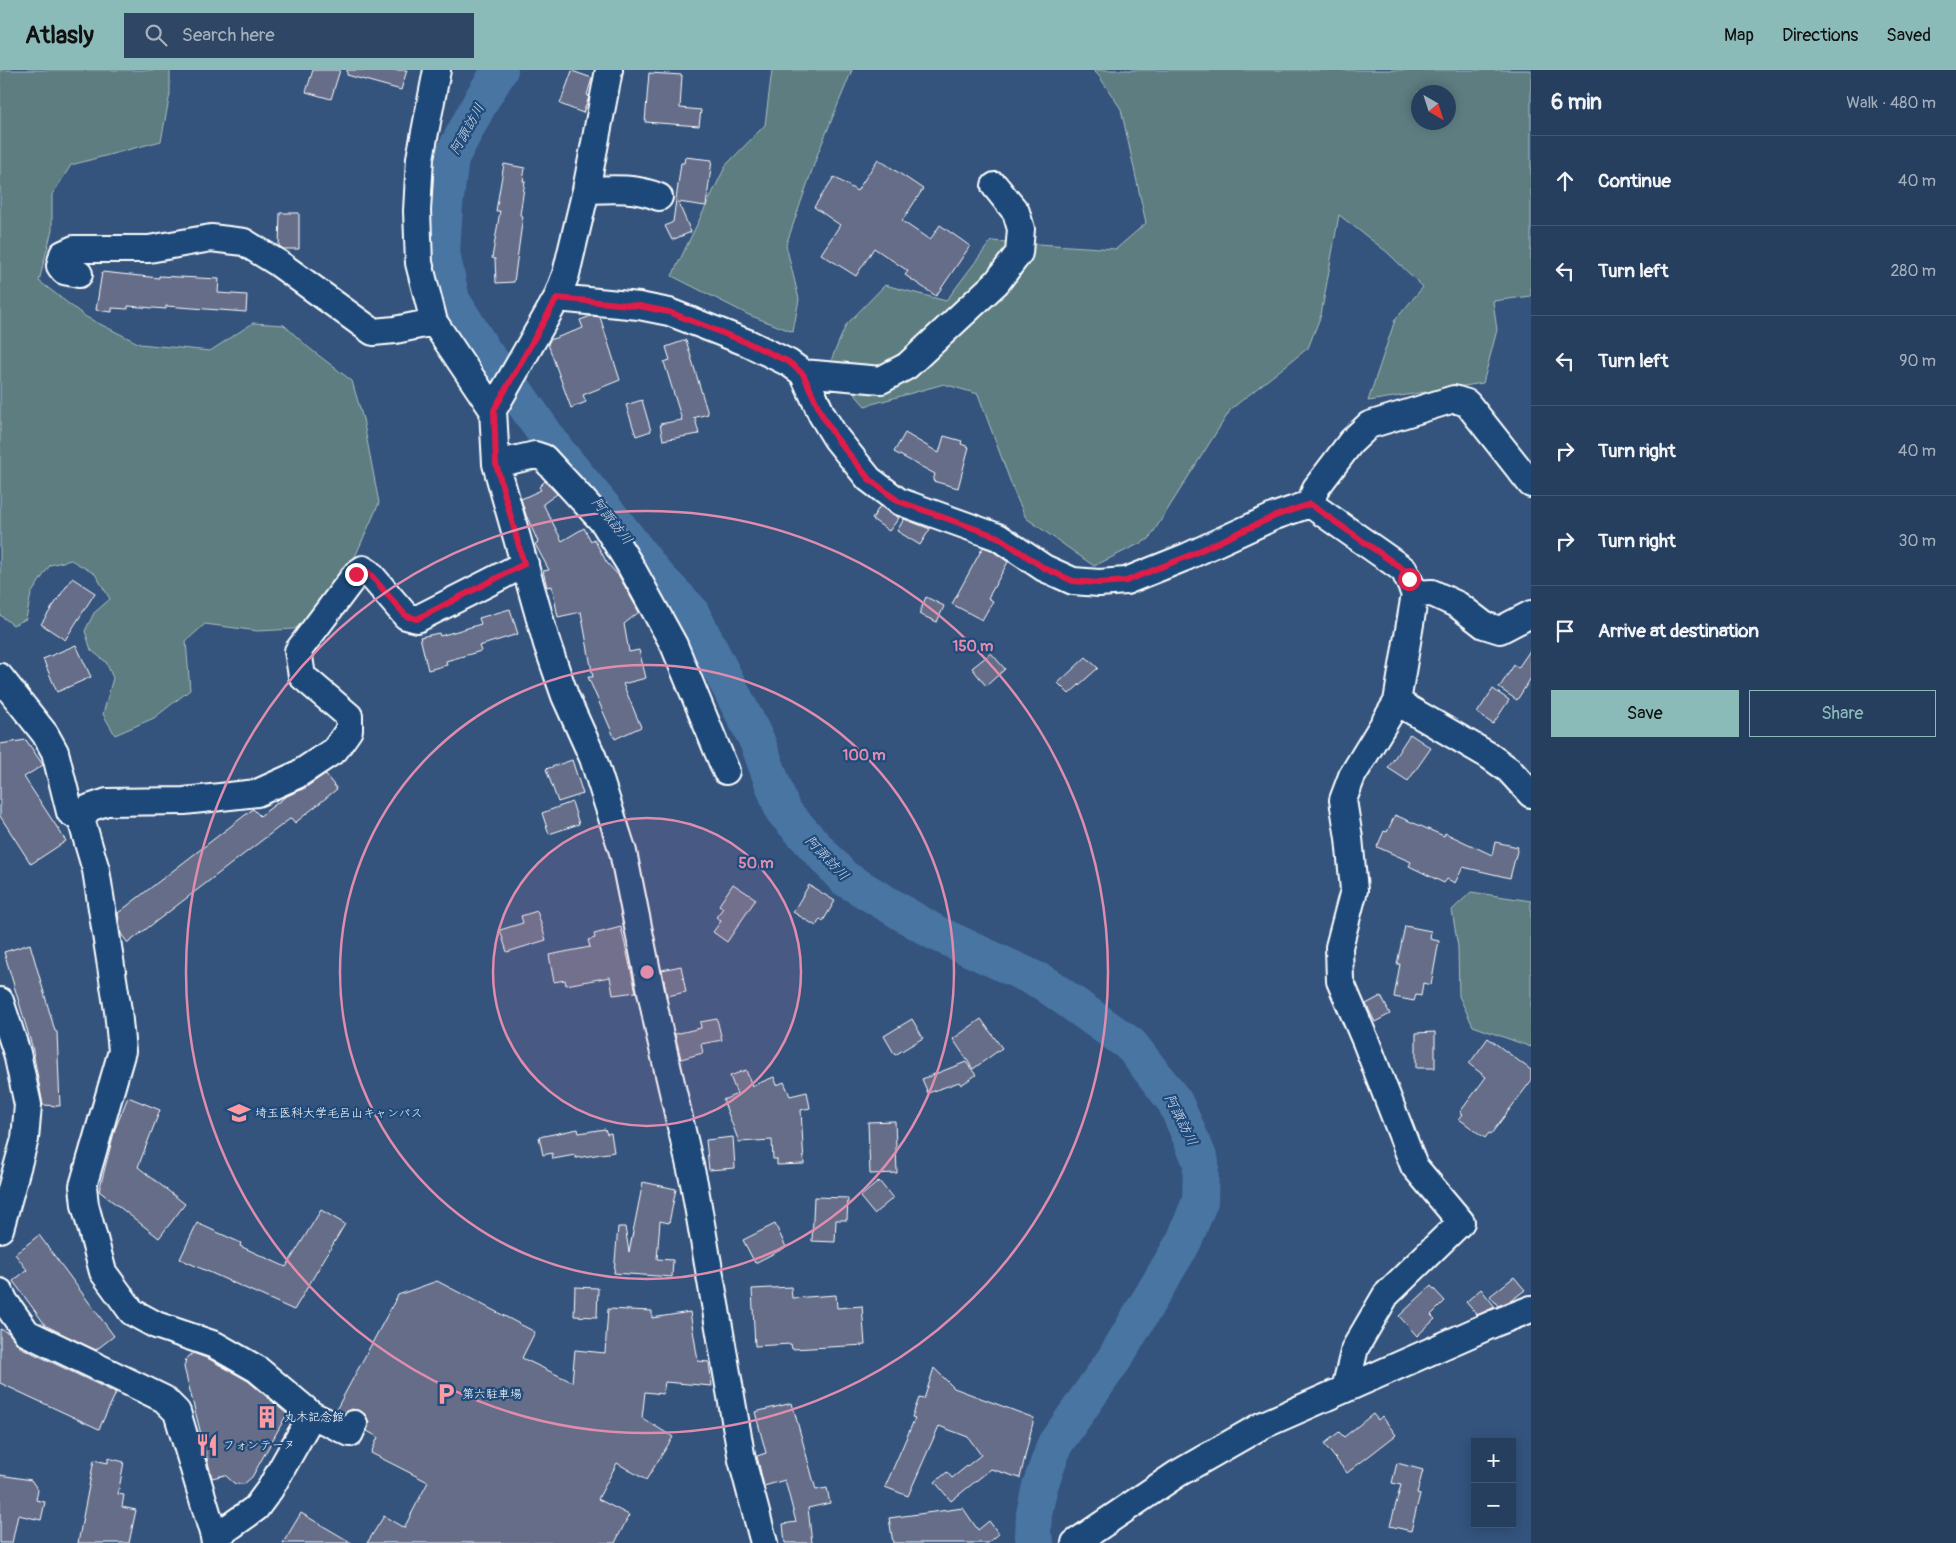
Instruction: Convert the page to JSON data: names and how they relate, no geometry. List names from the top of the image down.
{
  "water": ["阿諏訪川"],
  "places": {
    "school or university": ["埼玉医科大学毛呂山キャンパス"],
    "parking": ["第六駐車場"],
    "building": ["丸木記念館"],
    "restaurant": ["フォンテーヌ"]
  },
  "north": "bottom right",
  "page": {
    "header": "Atlasly",
    "search": "Search here",
    "nav": ["Map", "Directions", "Saved"],
    "heading": ["6 min", "Walk · 480 m"],
    "list": [
      ["Continue", "40 m"],
      ["Turn left", "280 m"],
      ["Turn left", "90 m"],
      ["Turn right", "40 m"],
      ["Turn right", "30 m"],
      "Arrive at destination"
    ],
    "buttons": ["Save", "Share"],
    "map_buttons": ["+", "−"]
  },
  "rings": ["150 m", "100 m", "50 m"]
}
